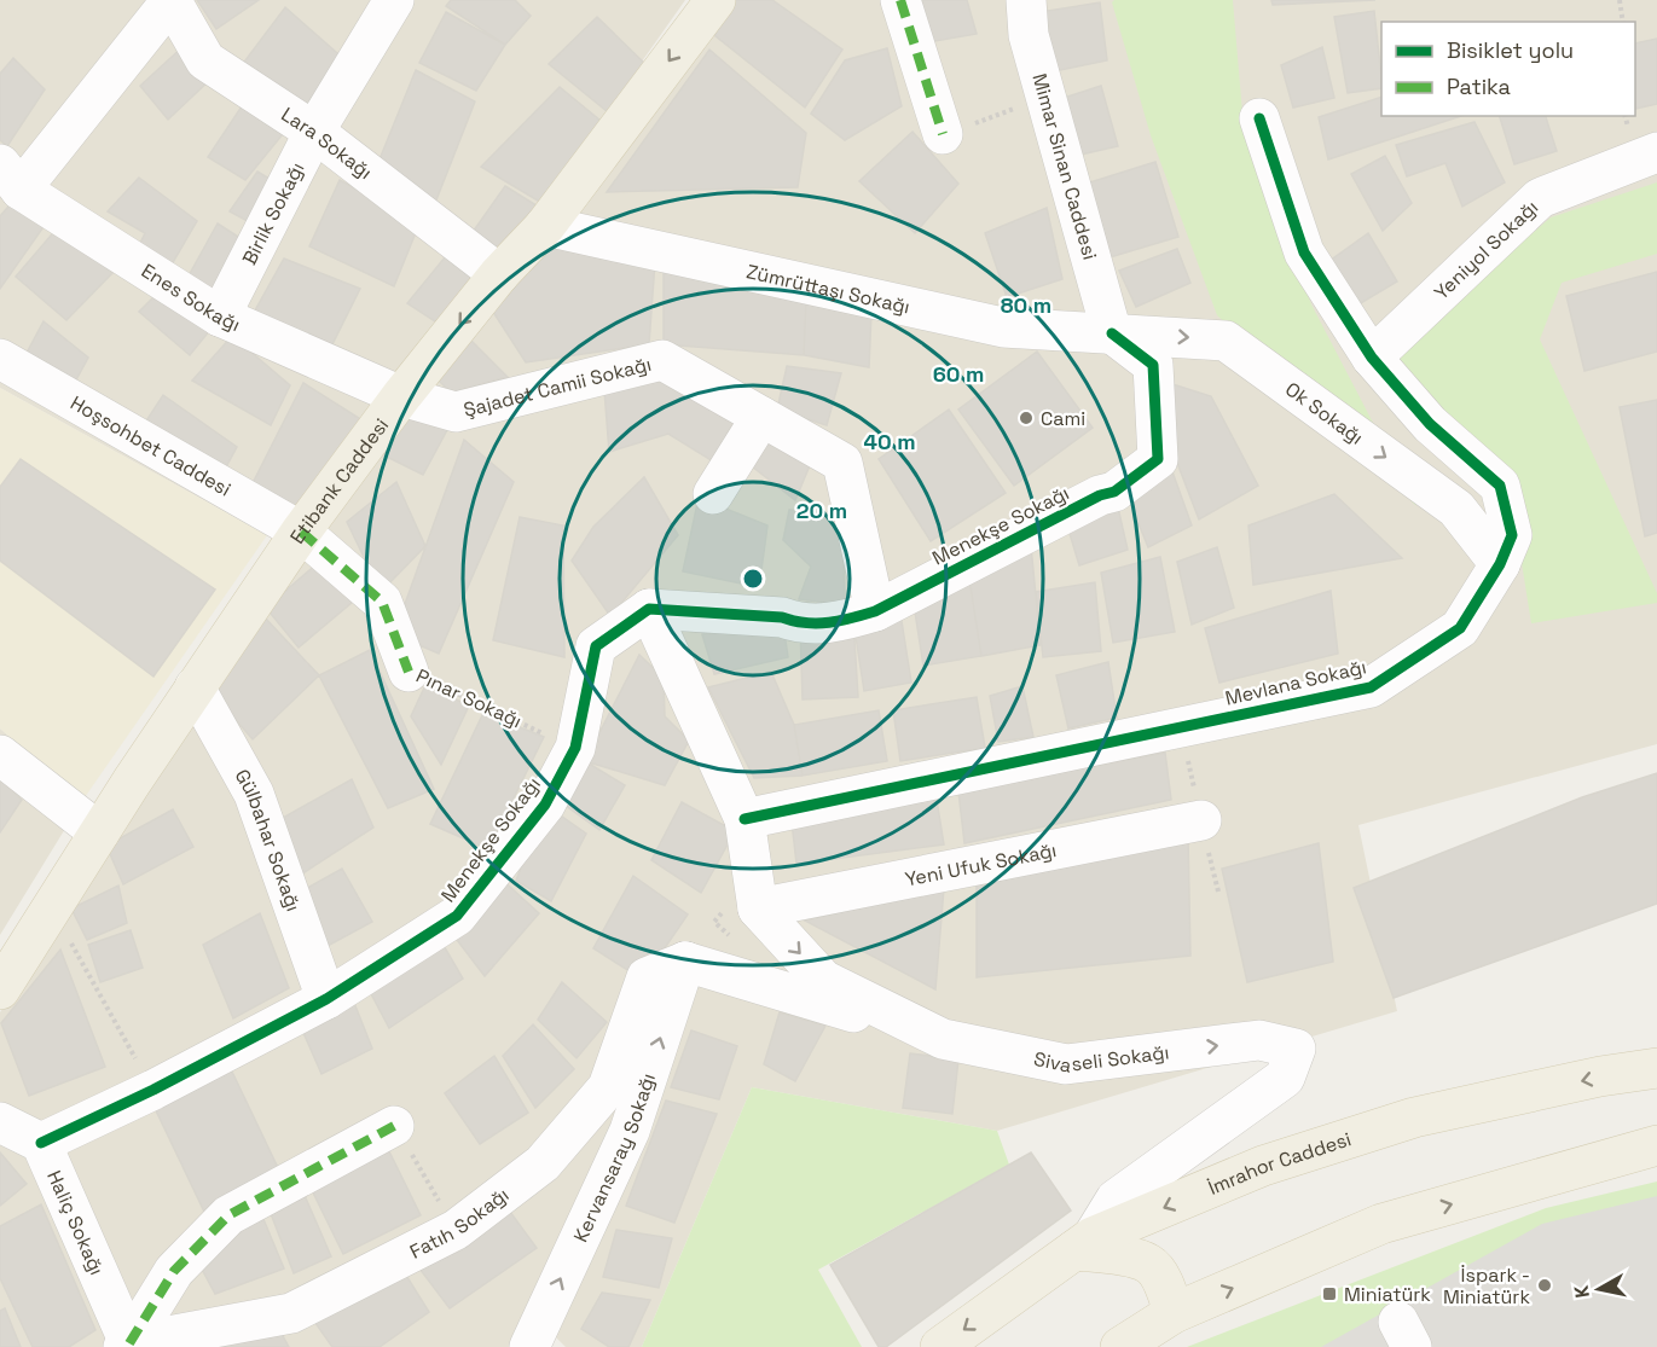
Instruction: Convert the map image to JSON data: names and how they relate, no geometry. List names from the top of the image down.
{
  "streets": {
    "main road": ["Etibank Caddesi", "İmrahor Caddesi"],
    "street": [
      "Lara Sokağı",
      "Mimar Sinan Caddesi",
      "Birlik Sokağı",
      "Yeniyol Sokağı",
      "Zümrüttaşı Sokağı",
      "Enes Sokağı",
      "Şajadet Camii Sokağı",
      "Ok Sokağı",
      "Hoşsohbet Caddesi",
      "Menekşe Sokağı",
      "Mevlana Sokağı",
      "Pınar Sokağı",
      "Gülbahar Sokağı",
      "Yeni Ufuk Sokağı",
      "Sivaseli Sokağı",
      "Kervansaray Sokağı",
      "Fatıh Sokağı",
      "Haliç Sokağı"
    ]
  },
  "crossings": [
    ["Lara Sokağı", "Birlik Sokağı"],
    ["Lara Sokağı", "Etibank Caddesi"],
    ["Mimar Sinan Caddesi", "Zümrüttaşı Sokağı"],
    ["Mimar Sinan Caddesi", "Ok Sokağı"],
    ["Mimar Sinan Caddesi", "Menekşe Sokağı"],
    ["Birlik Sokağı", "Enes Sokağı"],
    ["Yeniyol Sokağı", "Mevlana Sokağı"],
    ["Zümrüttaşı Sokağı", "Ok Sokağı"],
    ["Zümrüttaşı Sokağı", "Etibank Caddesi"],
    ["Zümrüttaşı Sokağı", "Menekşe Sokağı"],
    ["Enes Sokağı", "Şajadet Camii Sokağı"],
    ["Enes Sokağı", "Etibank Caddesi"],
    ["Şajadet Camii Sokağı", "Etibank Caddesi"],
    ["Şajadet Camii Sokağı", "Menekşe Sokağı"],
    ["Ok Sokağı", "Menekşe Sokağı"],
    ["Ok Sokağı", "Mevlana Sokağı"],
    ["Hoşsohbet Caddesi", "Etibank Caddesi"],
    ["Hoşsohbet Caddesi", "Pınar Sokağı"],
    ["Etibank Caddesi", "Pınar Sokağı"],
    ["Etibank Caddesi", "Gülbahar Sokağı"],
    ["Menekşe Sokağı", "Pınar Sokağı"],
    ["Menekşe Sokağı", "Gülbahar Sokağı"],
    ["Menekşe Sokağı", "Haliç Sokağı"],
    ["Yeni Ufuk Sokağı", "Sivaseli Sokağı"],
    ["Sivaseli Sokağı", "İmrahor Caddesi"],
    ["Kervansaray Sokağı", "Fatıh Sokağı"],
    ["Fatıh Sokağı", "Haliç Sokağı"]
  ],
  "one_way": ["Ok Sokağı", "Etibank Caddesi", "Kervansaray Sokağı"],
  "places": {
    "other": ["Cami", "İspark - Miniatürk"],
    "transit": ["Miniatürk"]
  },
  "legend": ["Bisiklet yolu", "Patika"],
  "north": "left",
  "rings": [
    "80 m",
    "60 m",
    "40 m",
    "20 m"
  ]
}
